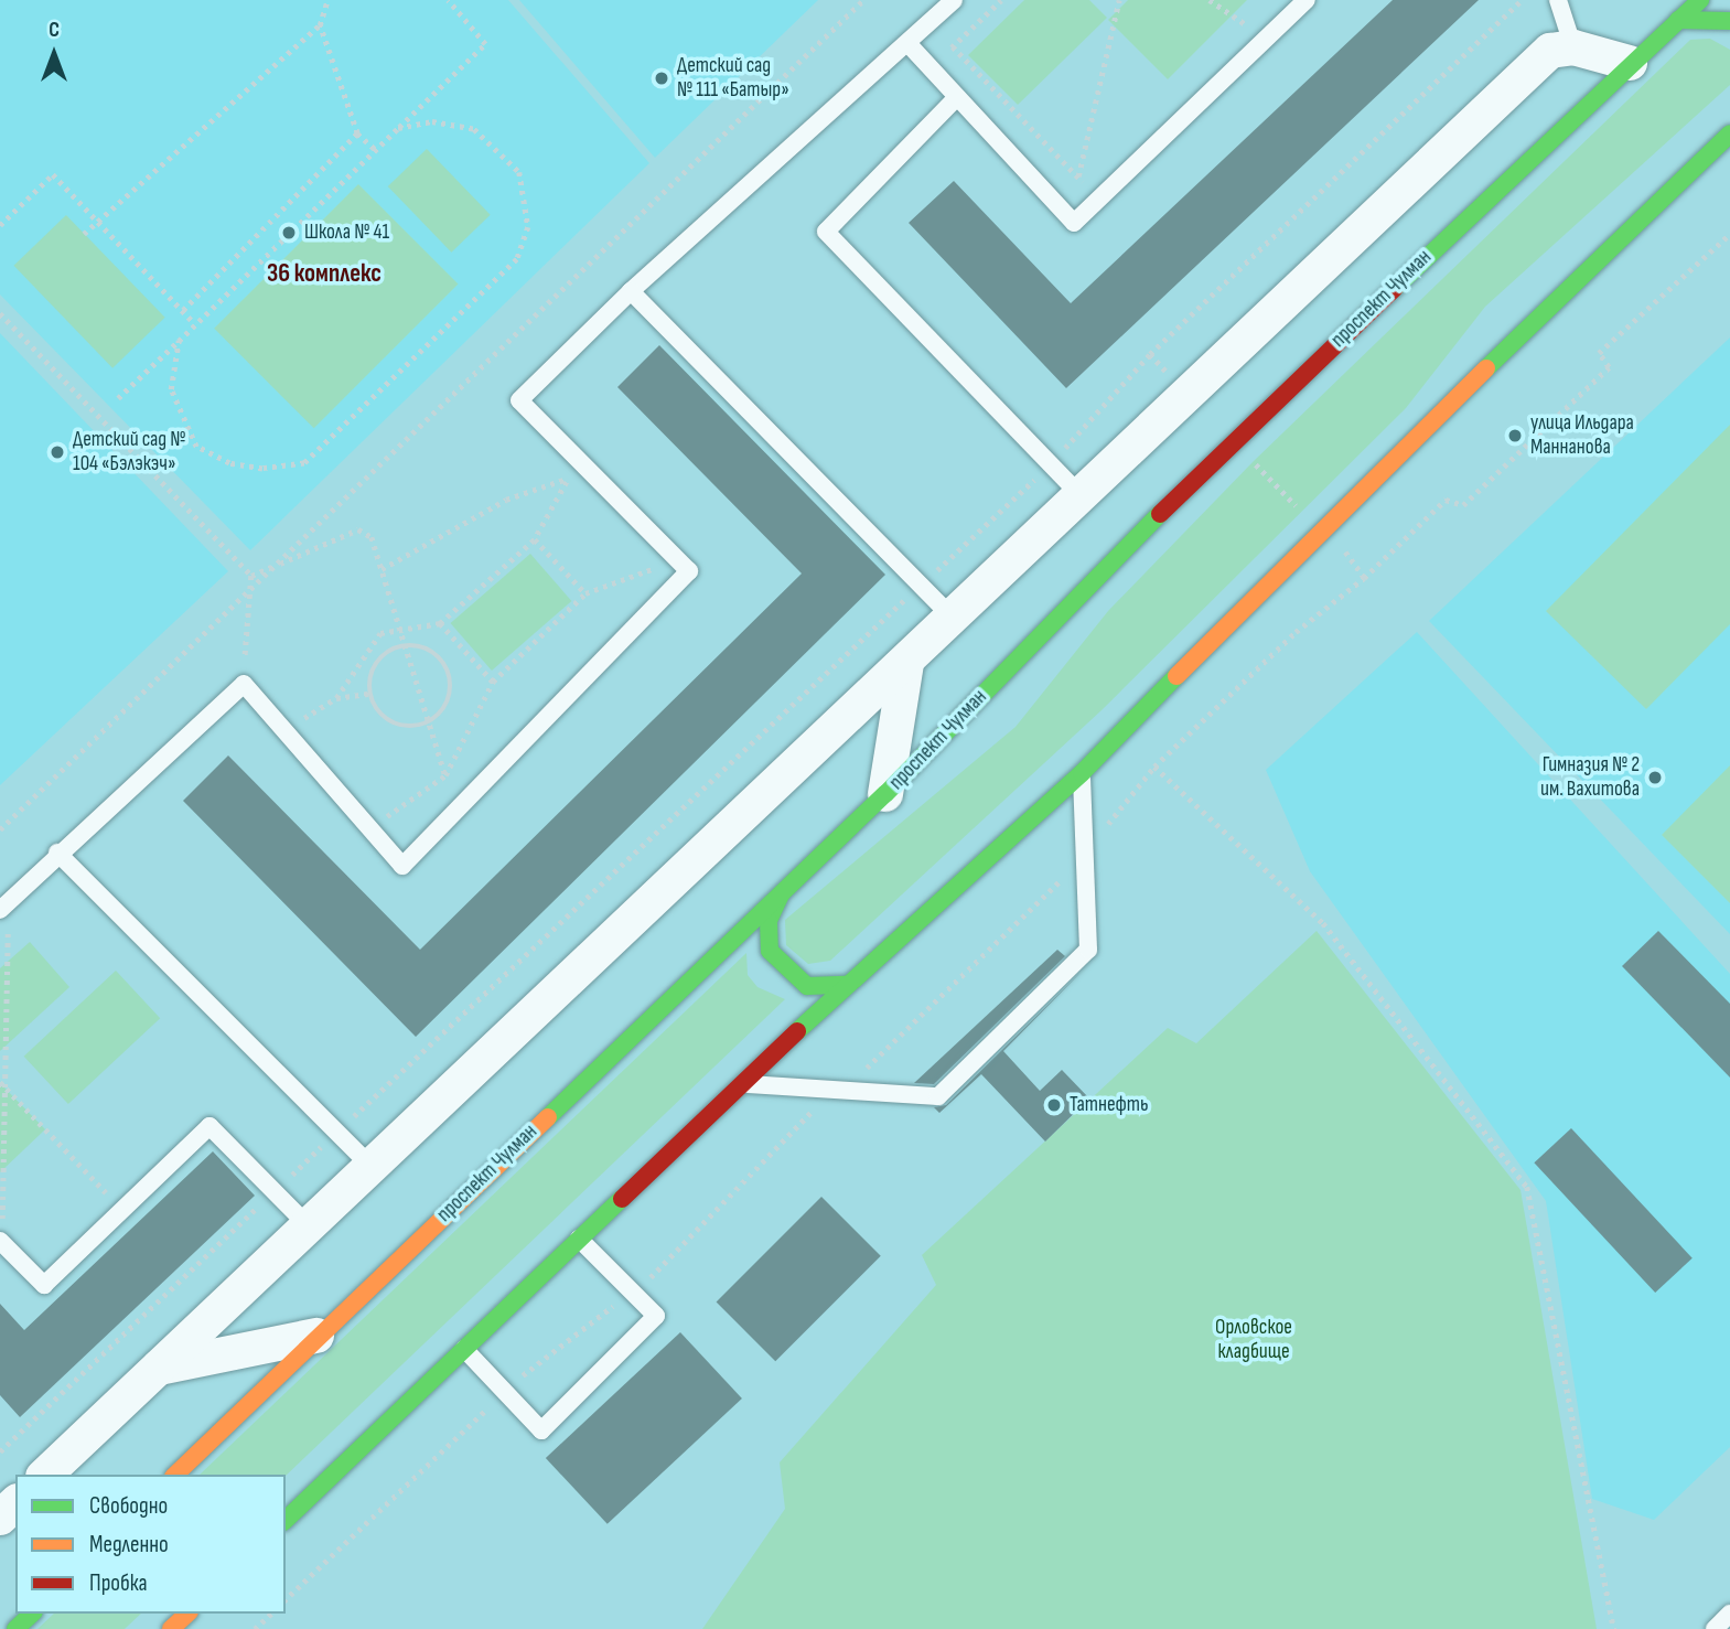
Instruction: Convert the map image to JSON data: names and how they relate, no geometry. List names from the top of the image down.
{
  "streets": {
    "main road": ["проспект Чулман"]
  },
  "districts": ["36 комплекс"],
  "parks": ["Орловское кладбище"],
  "places": [
    "Детский сад № 111 «Батыр»",
    "Школа № 41",
    "улица Ильдара Маннанова",
    "Детский сад № 104 «Бэлэкэч»",
    "Гимназия № 2 им. Вахитова",
    "Татнефть"
  ],
  "legend": ["Свободно", "Медленно", "Пробка"],
  "north": "top"
}
